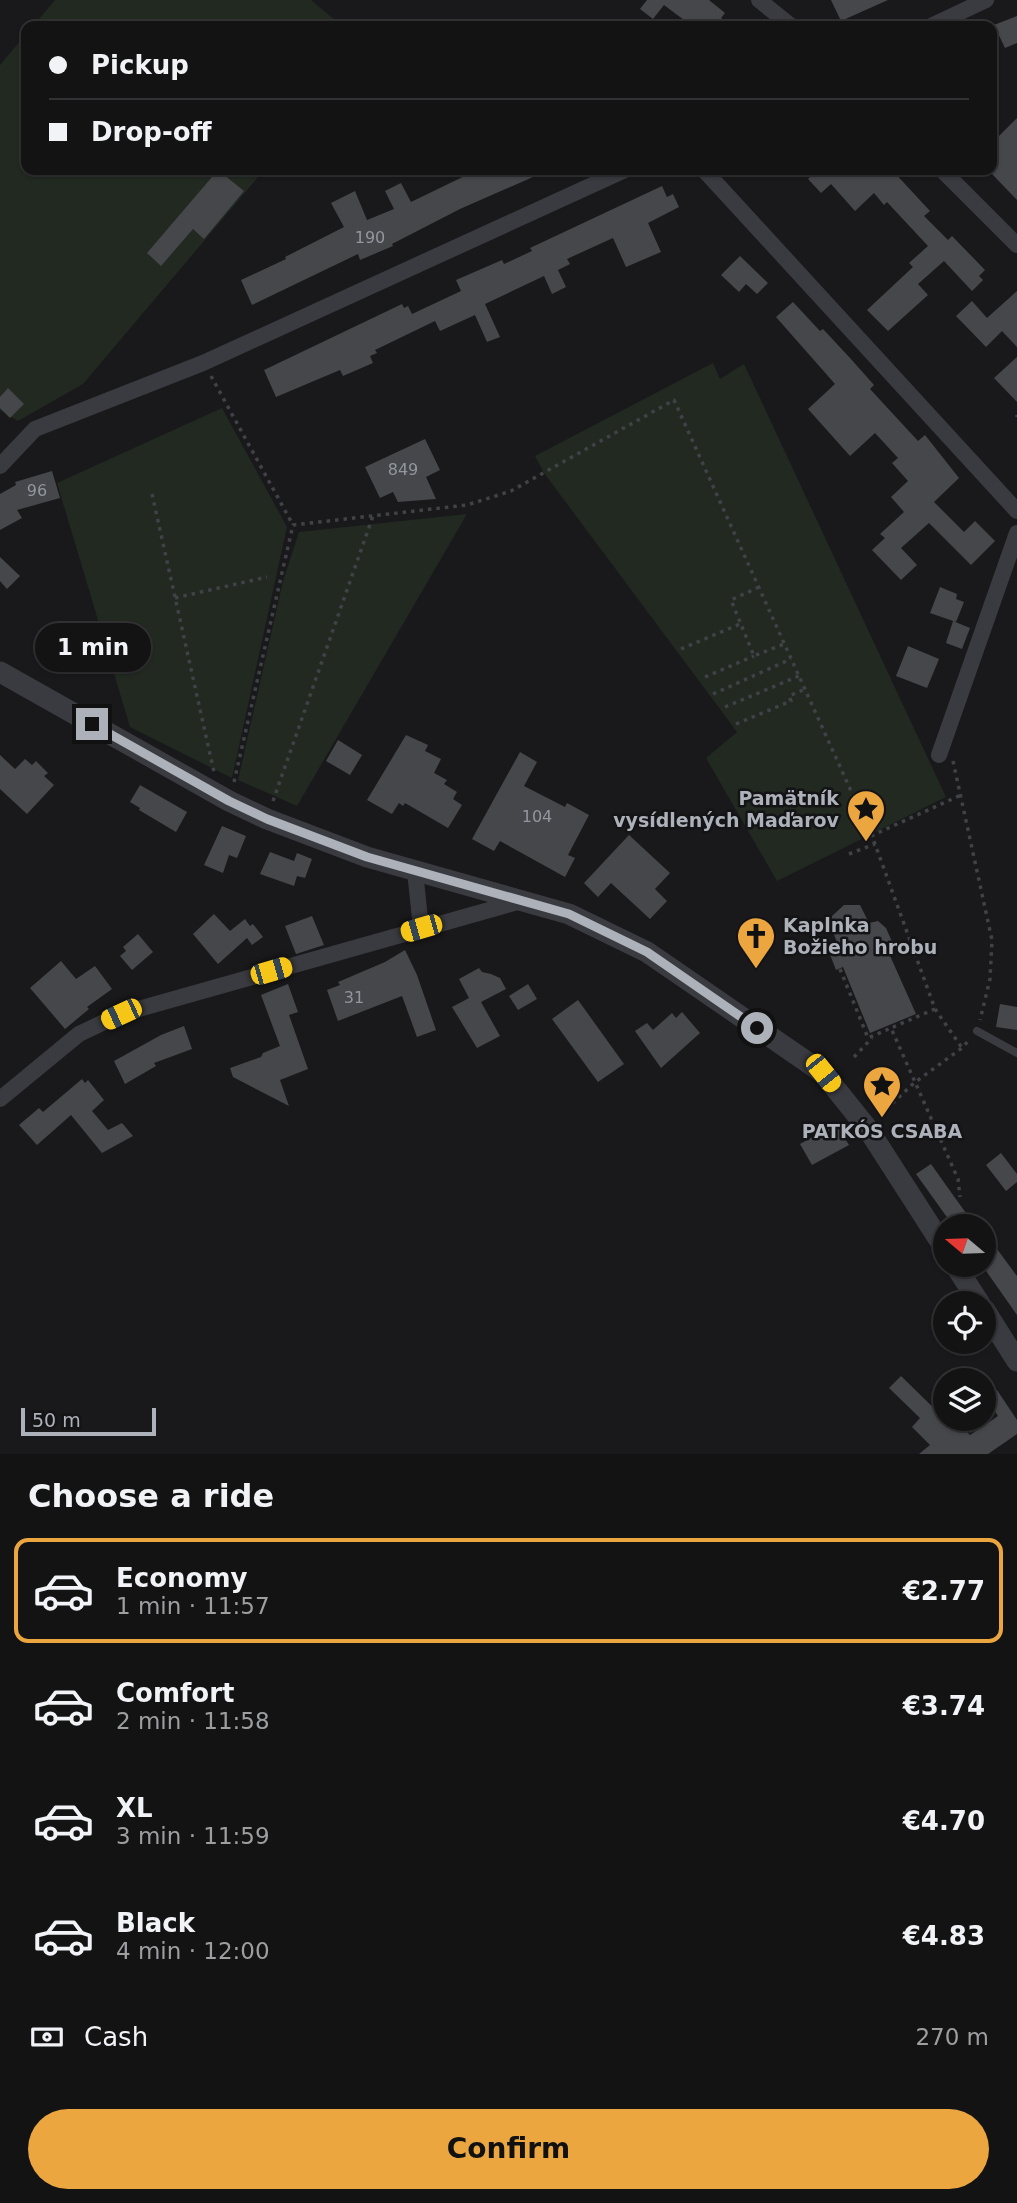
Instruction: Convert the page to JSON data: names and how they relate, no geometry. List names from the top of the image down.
{
  "places": {
    "place": ["Pamätník vysídlených Maďarov", "PATKÓS CSABA"],
    "church": ["Kaplnka Božieho hrobu"]
  },
  "house_numbers": [
    "190",
    "849",
    "96",
    "104",
    "31"
  ],
  "scale_bar": "50 m",
  "north": "left",
  "page": {
    "banner": ["Pickup", "Drop-off"],
    "bubble": "1 min",
    "scale": "50 m",
    "heading": "Choose a ride",
    "list": [
      {
        "name": "Economy",
        "note": "1 min · 11:57",
        "value": "€2.77"
      },
      {
        "name": "Comfort",
        "note": "2 min · 11:58",
        "value": "€3.74"
      },
      {
        "name": "XL",
        "note": "3 min · 11:59",
        "value": "€4.70"
      },
      {
        "name": "Black",
        "note": "4 min · 12:00",
        "value": "€4.83"
      }
    ],
    "pay": ["Cash", "270 m"],
    "buttons": "Confirm"
  }
}
